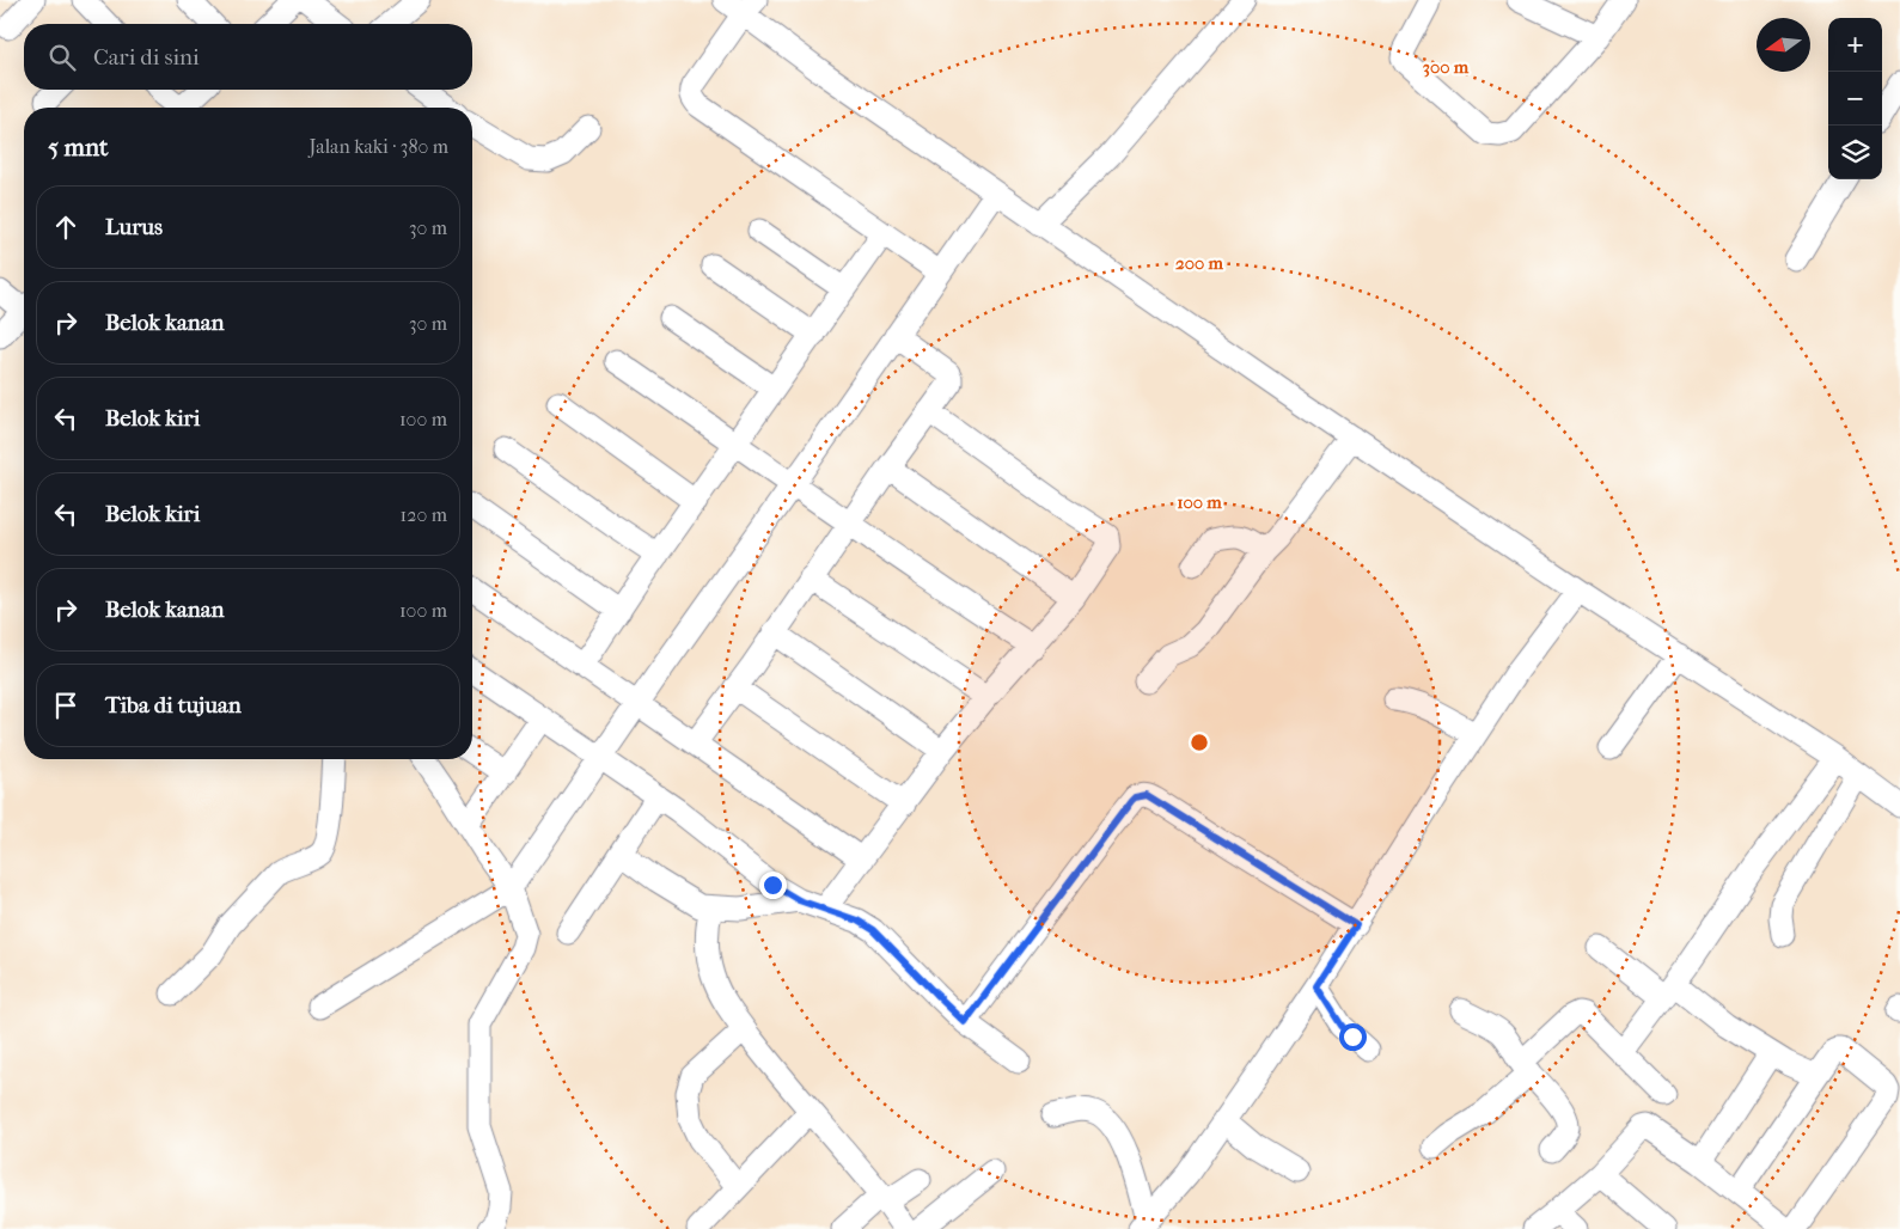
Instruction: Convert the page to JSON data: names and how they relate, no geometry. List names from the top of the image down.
{
  "north": "left",
  "page": {
    "map_buttons": ["+", "−"],
    "search": "Cari di sini",
    "heading": ["5 mnt", "Jalan kaki · 380 m"],
    "list": [
      ["Lurus", "30 m"],
      ["Belok kanan", "30 m"],
      ["Belok kiri", "100 m"],
      ["Belok kiri", "120 m"],
      ["Belok kanan", "100 m"],
      "Tiba di tujuan"
    ]
  },
  "rings": ["300 m", "200 m", "100 m"]
}
